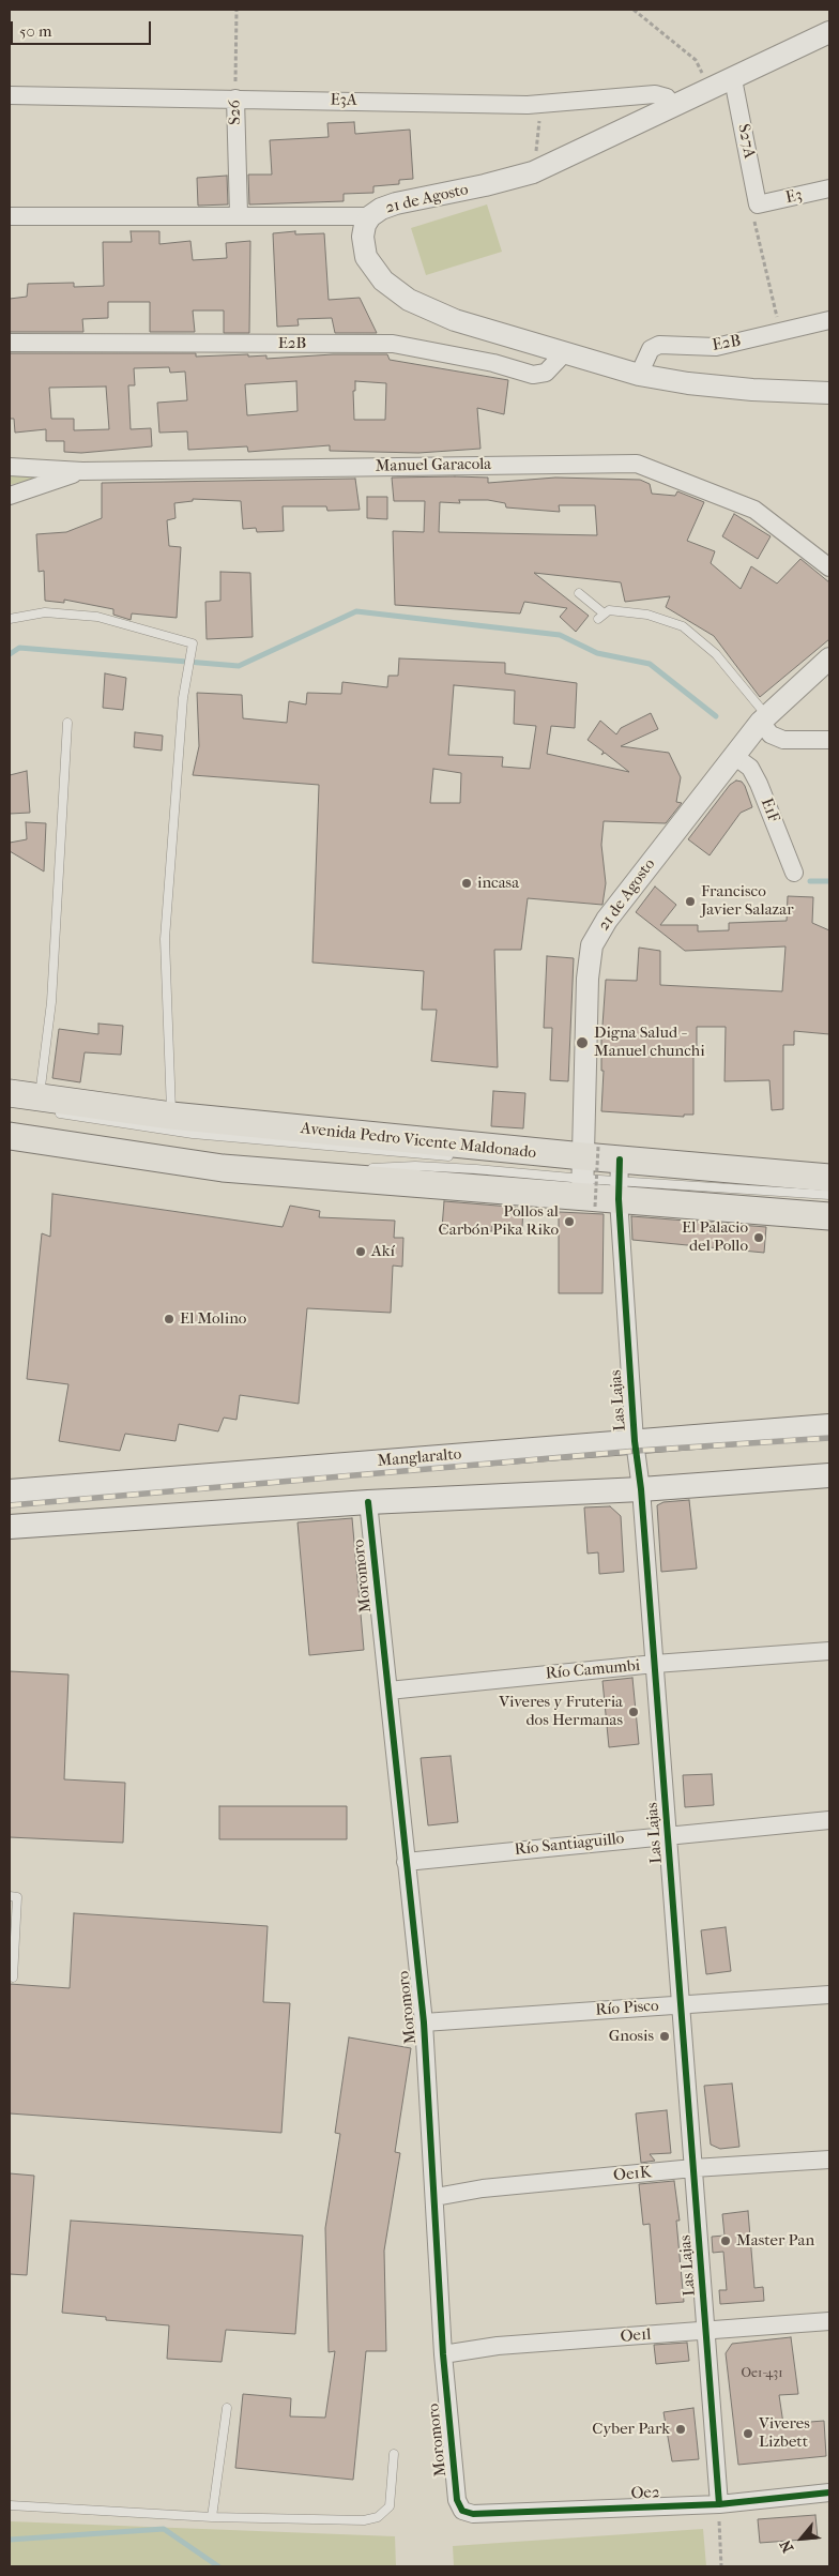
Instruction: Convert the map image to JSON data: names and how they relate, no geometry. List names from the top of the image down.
{
  "streets": {
    "main road": ["Avenida Pedro Vicente Maldonado", "Manglaralto"],
    "street": [
      "E3A",
      "S26",
      "S27A",
      "E3",
      "21 de Agosto",
      "E2B",
      "Manuel Garacola",
      "E1F",
      "Las Lajas",
      "Moromoro",
      "Río Camumbi",
      "Río Santiaguillo",
      "Río Pisco",
      "Oe1K",
      "Oe1l",
      "Oe2"
    ]
  },
  "crossings": [
    ["E3A", "S26"],
    ["E3A", "21 de Agosto"],
    ["S27A", "E3"],
    ["S27A", "21 de Agosto"],
    ["21 de Agosto", "E2B"],
    ["21 de Agosto", "E1F"],
    ["21 de Agosto", "Avenida Pedro Vicente Maldonado"],
    ["21 de Agosto", "Las Lajas"],
    ["Avenida Pedro Vicente Maldonado", "Las Lajas"],
    ["Las Lajas", "Manglaralto"],
    ["Las Lajas", "Río Camumbi"],
    ["Las Lajas", "Río Santiaguillo"],
    ["Las Lajas", "Río Pisco"],
    ["Las Lajas", "Oe1K"],
    ["Las Lajas", "Oe1l"],
    ["Las Lajas", "Oe2"],
    ["Moromoro", "Río Camumbi"],
    ["Moromoro", "Río Santiaguillo"],
    ["Moromoro", "Río Pisco"],
    ["Moromoro", "Oe1K"],
    ["Moromoro", "Oe1l"],
    ["Moromoro", "Oe2"]
  ],
  "places": [
    "incasa",
    "Francisco Javier Salazar",
    "Digna Salud - Manuel chunchi",
    "Pollos al Carbón Pika Riko",
    "El Palacio del Pollo",
    "Akí",
    "El Molino",
    "Viveres y Fruteria dos Hermanas",
    "Gnosis",
    "Master Pan",
    "Cyber Park",
    "Viveres Lizbett"
  ],
  "house_numbers": ["Oe1-431"],
  "scale_bar": "50 m",
  "north": "bottom left"
}
